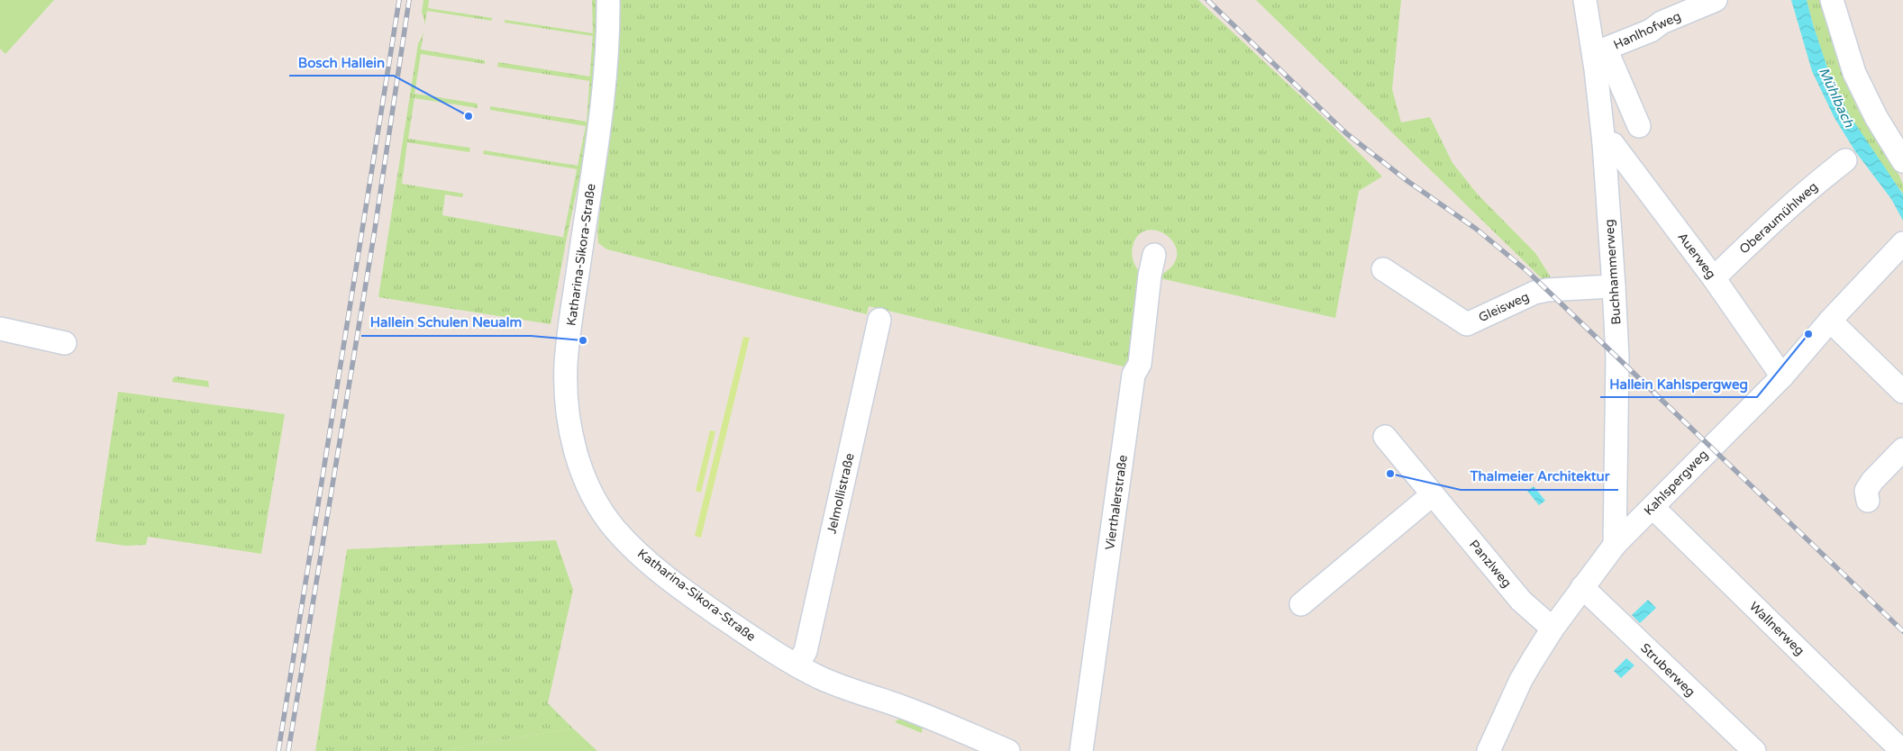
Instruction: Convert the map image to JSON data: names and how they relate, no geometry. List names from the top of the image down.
{
  "streets": {
    "street": [
      "Hanlhofweg",
      "Oberaumühlweg",
      "Katharina-Sikora-Straße",
      "Auerweg",
      "Buchhammerweg",
      "Gleisweg",
      "Kahlspergweg",
      "Jelmollistraße",
      "Vierthalerstraße",
      "Panzlweg",
      "Wallnerweg",
      "Struberweg"
    ]
  },
  "crossings": [
    ["Oberaumühlweg", "Auerweg"],
    ["Katharina-Sikora-Straße", "Jelmollistraße"],
    ["Auerweg", "Buchhammerweg"],
    ["Auerweg", "Kahlspergweg"],
    ["Buchhammerweg", "Gleisweg"],
    ["Buchhammerweg", "Kahlspergweg"],
    ["Kahlspergweg", "Panzlweg"],
    ["Kahlspergweg", "Wallnerweg"],
    ["Kahlspergweg", "Struberweg"]
  ],
  "water": ["Mühlbach"],
  "places": [
    "Bosch Hallein",
    "Hallein Kahlspergweg",
    "Hallein Schulen Neualm",
    "Thalmeier Architektur"
  ]
}
